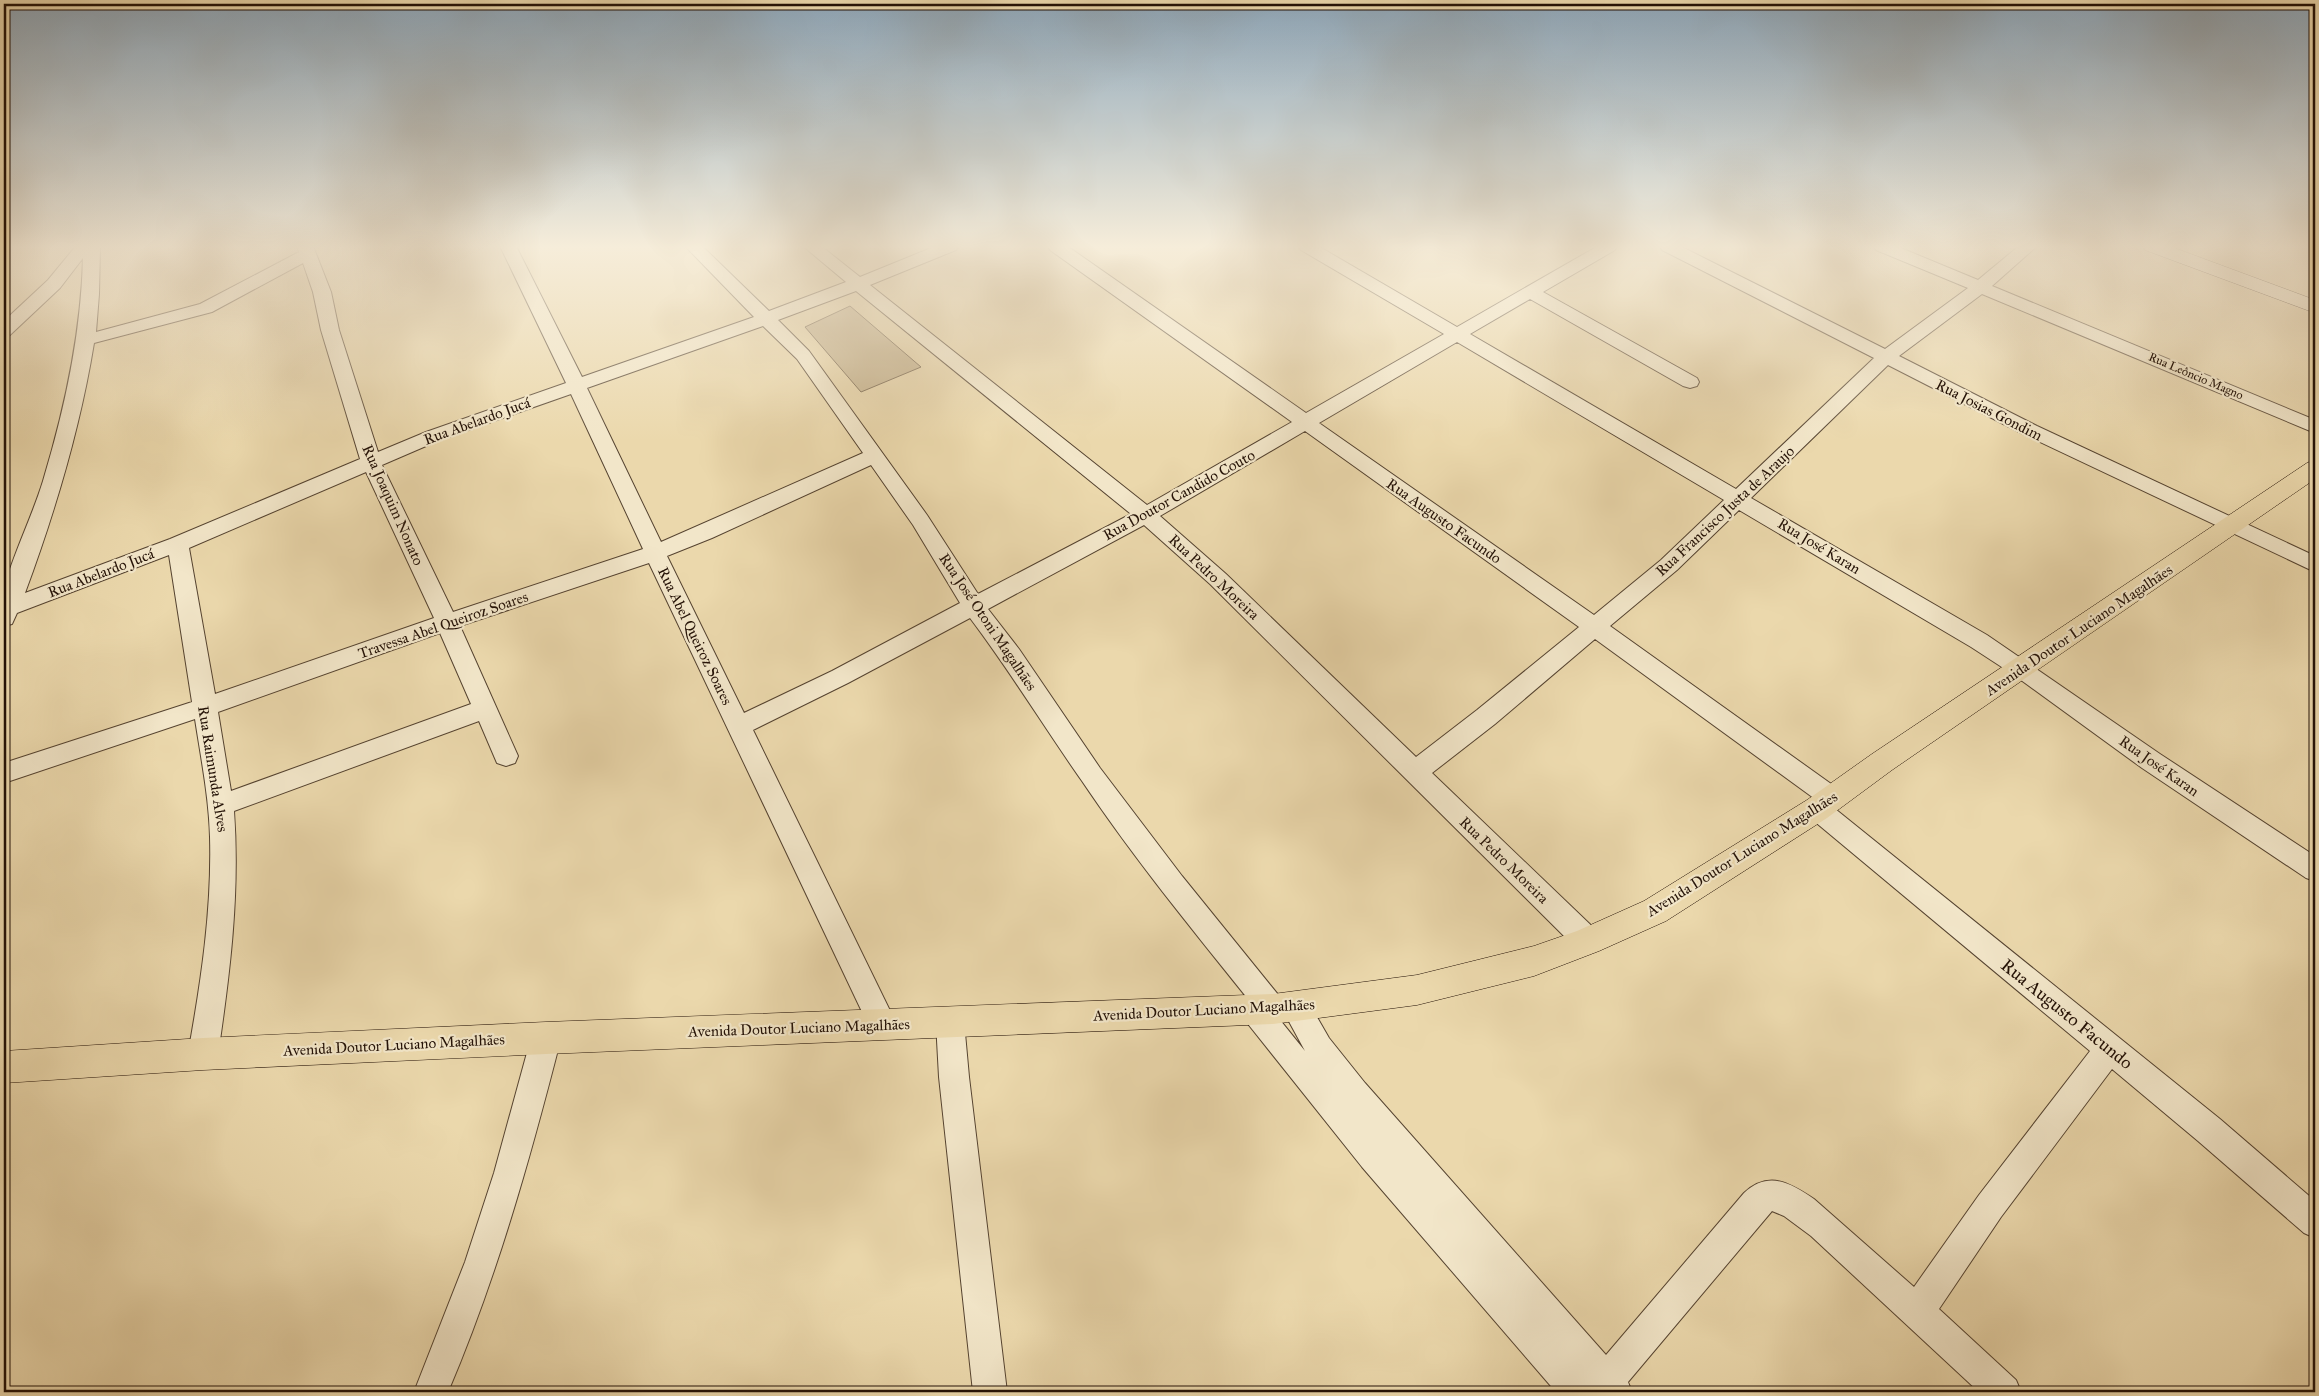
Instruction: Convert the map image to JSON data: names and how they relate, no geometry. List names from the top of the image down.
{
  "streets": {
    "main road": ["Avenida Doutor Luciano Magalhães"],
    "street": [
      "Rua Leôncio Magno",
      "Rua Josias Gondim",
      "Rua Abelardo Jucá",
      "Rua Doutor Candido Couto",
      "Rua Joaquim Nonato",
      "Rua Francisco Justa de Araujo",
      "Rua Augusto Facundo",
      "Rua José Karan",
      "Rua Pedro Moreira",
      "Rua José Otoni Magalhães",
      "Travessa Abel Queiroz Soares",
      "Rua Abel Queiroz Soares",
      "Rua Raimunda Alves"
    ]
  },
  "crossings": [
    ["Rua Josias Gondim", "Rua Francisco Justa de Araujo"],
    ["Rua Josias Gondim", "Avenida Doutor Luciano Magalhães"],
    ["Rua Abelardo Jucá", "Rua Joaquim Nonato"],
    ["Rua Abelardo Jucá", "Rua José Otoni Magalhães"],
    ["Rua Abelardo Jucá", "Rua Abel Queiroz Soares"],
    ["Rua Abelardo Jucá", "Rua Raimunda Alves"],
    ["Rua Doutor Candido Couto", "Rua Augusto Facundo"],
    ["Rua Doutor Candido Couto", "Rua José Karan"],
    ["Rua Doutor Candido Couto", "Rua Pedro Moreira"],
    ["Rua Doutor Candido Couto", "Rua José Otoni Magalhães"],
    ["Rua Doutor Candido Couto", "Rua Abel Queiroz Soares"],
    ["Rua Joaquim Nonato", "Travessa Abel Queiroz Soares"],
    ["Rua Francisco Justa de Araujo", "Rua Augusto Facundo"],
    ["Rua Francisco Justa de Araujo", "Rua José Karan"],
    ["Rua Francisco Justa de Araujo", "Rua Pedro Moreira"],
    ["Rua Augusto Facundo", "Avenida Doutor Luciano Magalhães"],
    ["Rua José Karan", "Avenida Doutor Luciano Magalhães"],
    ["Rua Pedro Moreira", "Avenida Doutor Luciano Magalhães"],
    ["Rua José Otoni Magalhães", "Travessa Abel Queiroz Soares"],
    ["Rua José Otoni Magalhães", "Avenida Doutor Luciano Magalhães"],
    ["Travessa Abel Queiroz Soares", "Rua Abel Queiroz Soares"],
    ["Travessa Abel Queiroz Soares", "Rua Raimunda Alves"],
    ["Avenida Doutor Luciano Magalhães", "Rua Abel Queiroz Soares"],
    ["Avenida Doutor Luciano Magalhães", "Rua Raimunda Alves"]
  ]
}
